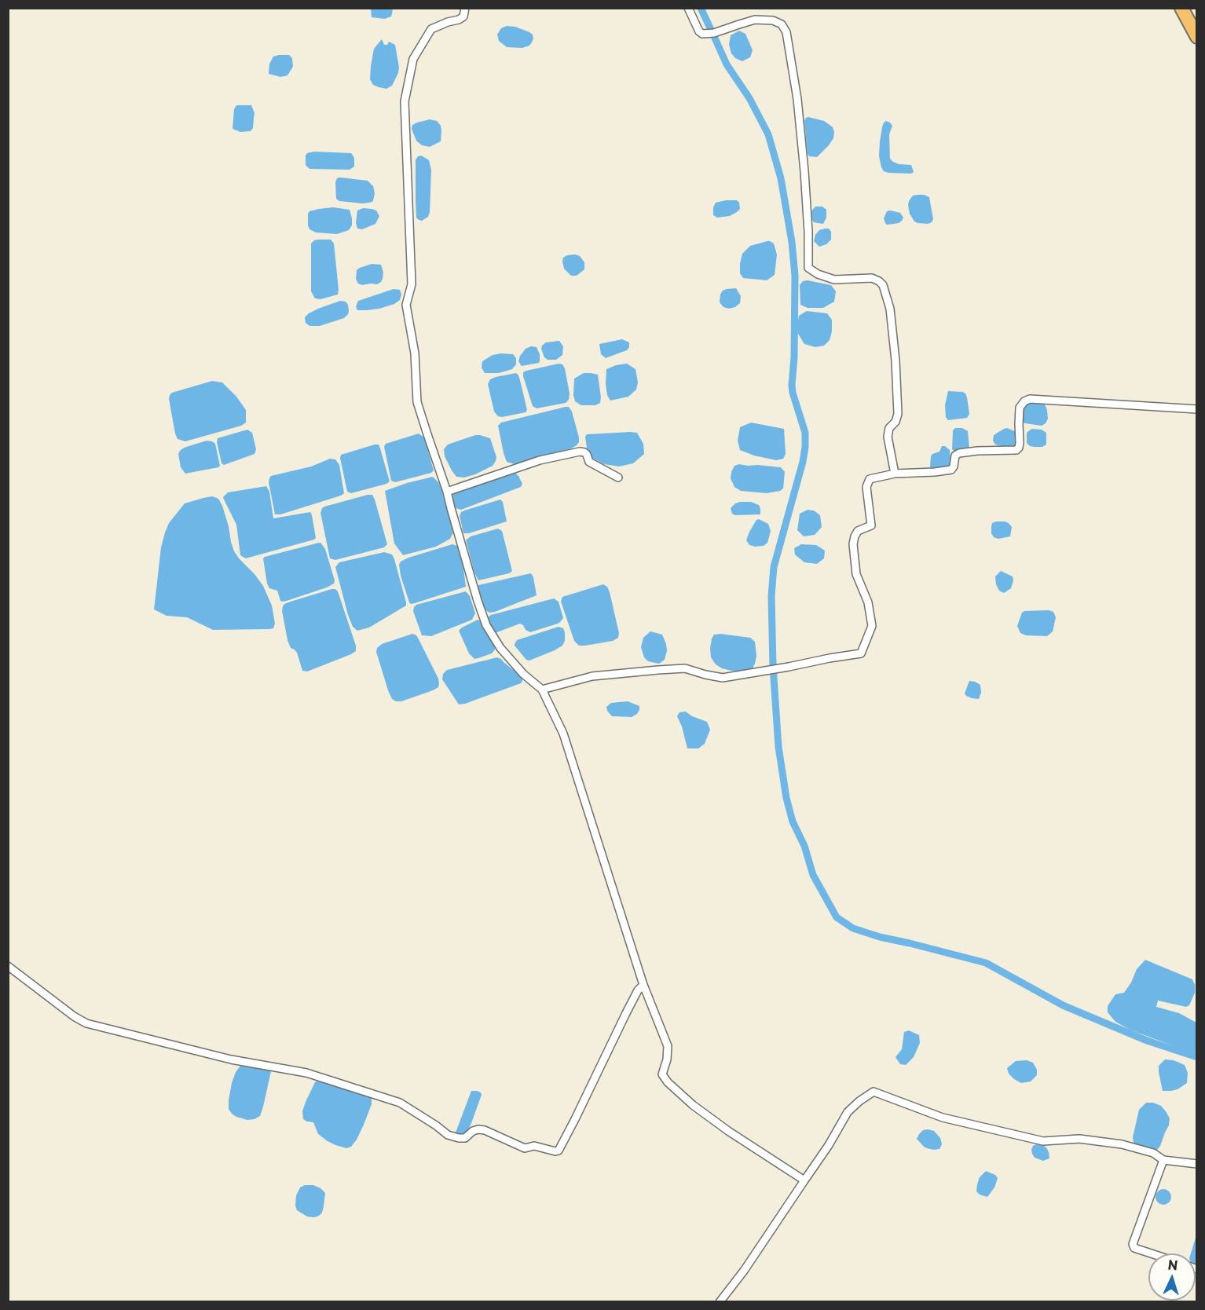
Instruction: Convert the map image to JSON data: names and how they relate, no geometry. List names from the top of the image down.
{
  "north": "top"
}
